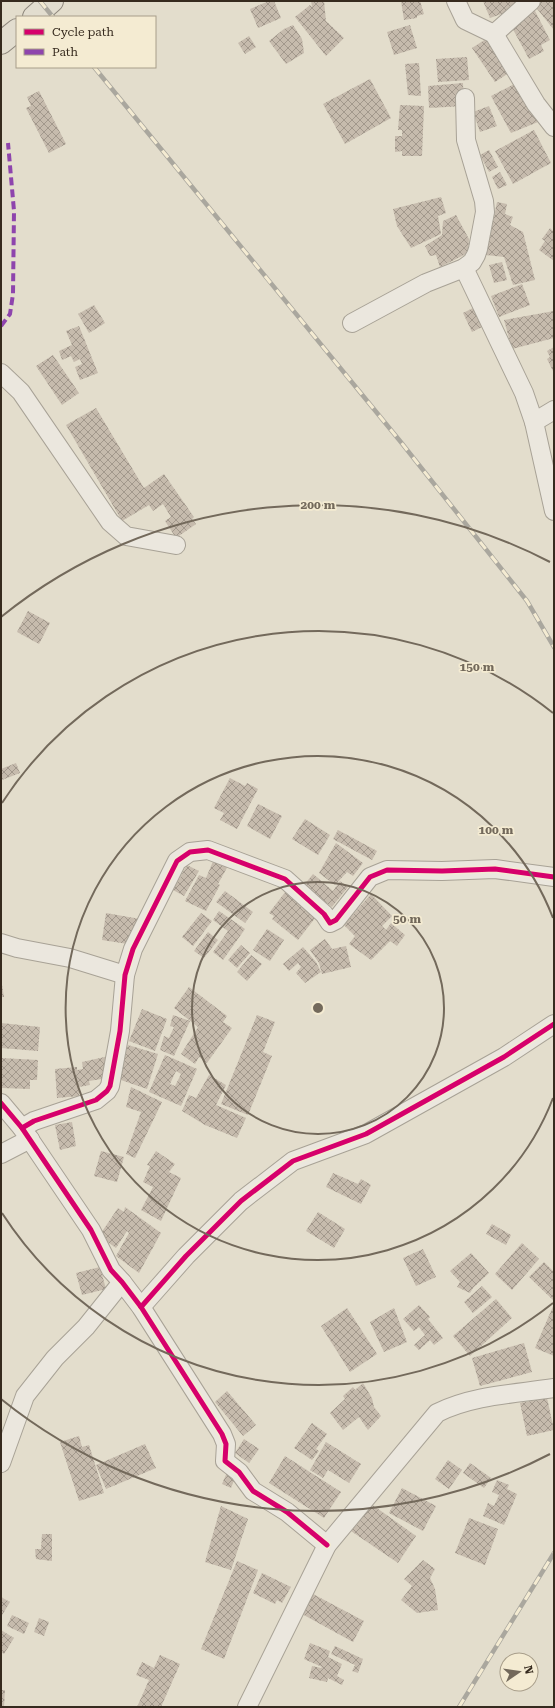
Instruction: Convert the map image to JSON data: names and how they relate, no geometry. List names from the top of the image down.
{
  "legend": ["Cycle path", "Path"],
  "north": "right",
  "rings": [
    "200 m",
    "150 m",
    "100 m",
    "50 m"
  ]
}
